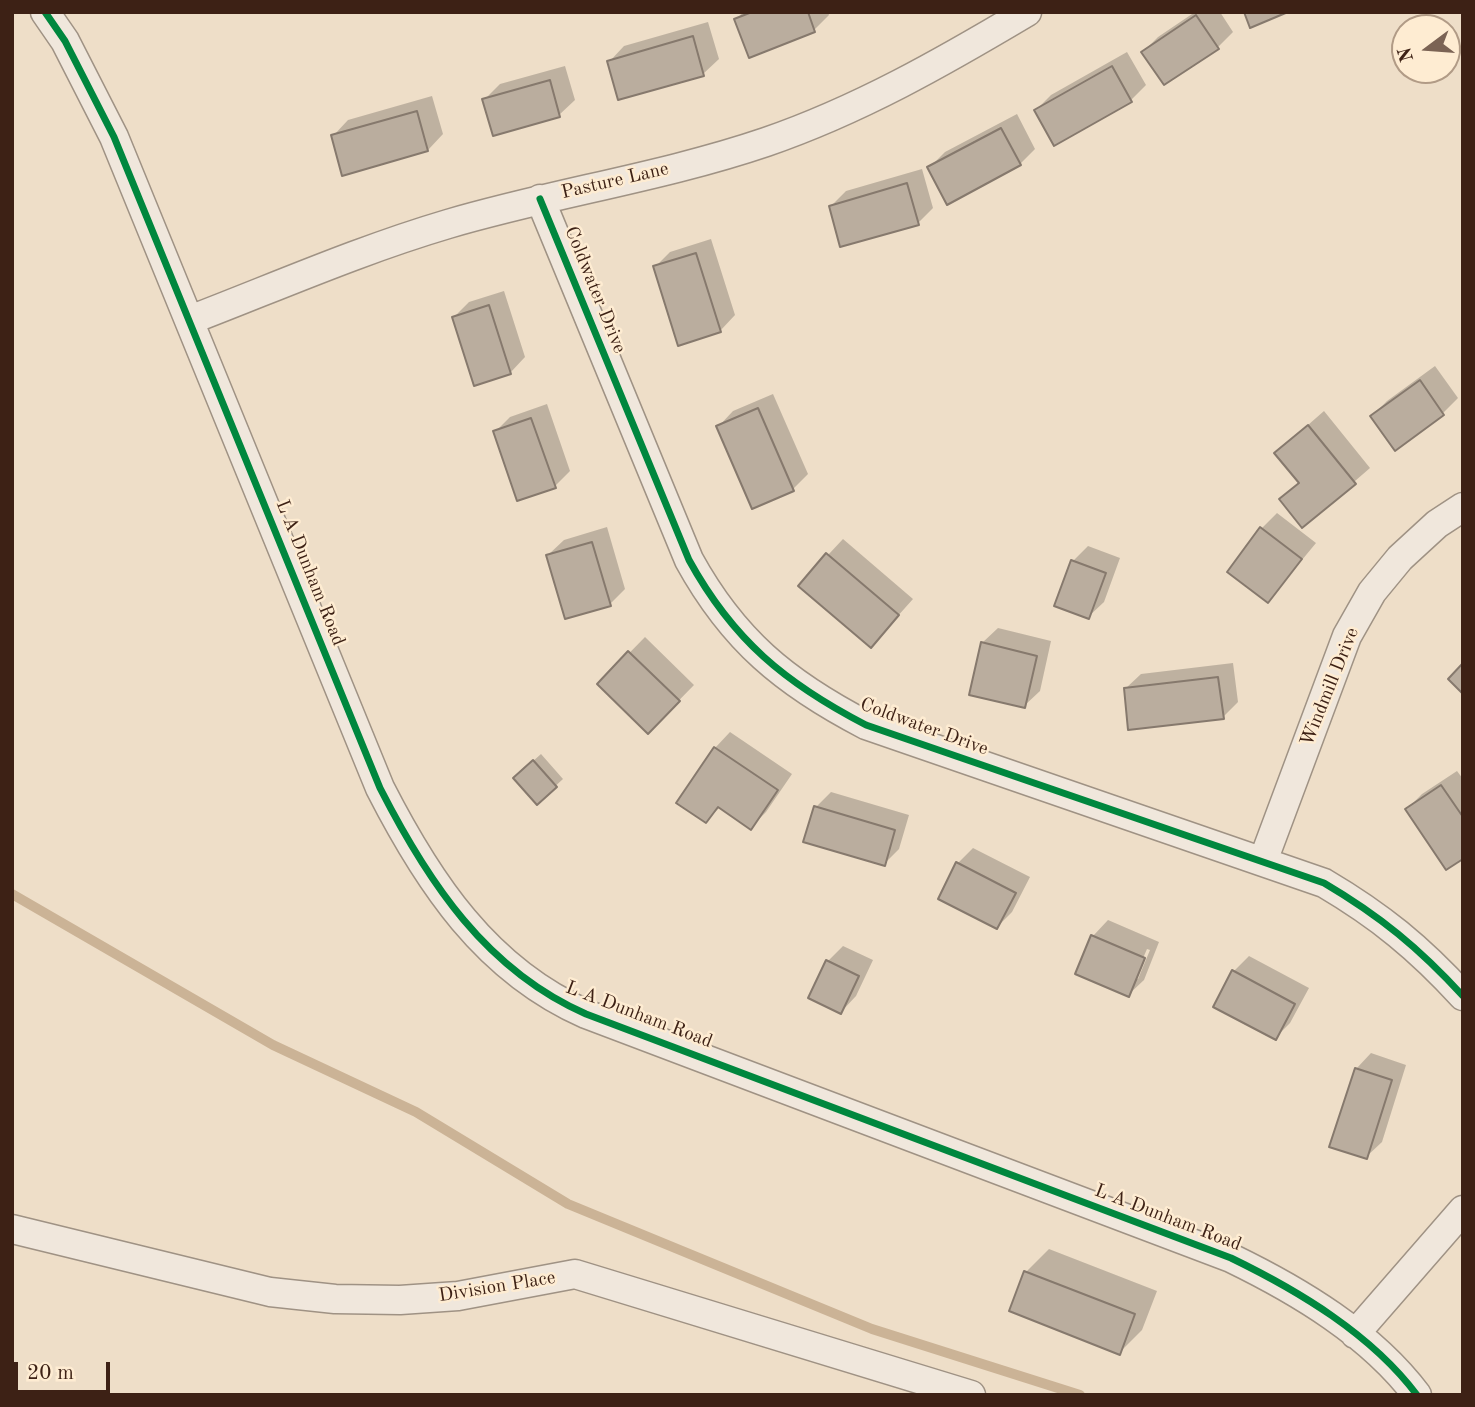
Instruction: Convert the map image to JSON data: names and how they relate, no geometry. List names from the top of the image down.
{
  "streets": {
    "street": [
      "Pasture Lane",
      "Coldwater Drive",
      "L A Dunham Road",
      "Windmill Drive",
      "Division Place"
    ]
  },
  "crossings": [
    ["Pasture Lane", "Coldwater Drive"],
    ["Pasture Lane", "L A Dunham Road"],
    ["Coldwater Drive", "Windmill Drive"]
  ],
  "scale_bar": "20 m",
  "north": "left"
}
